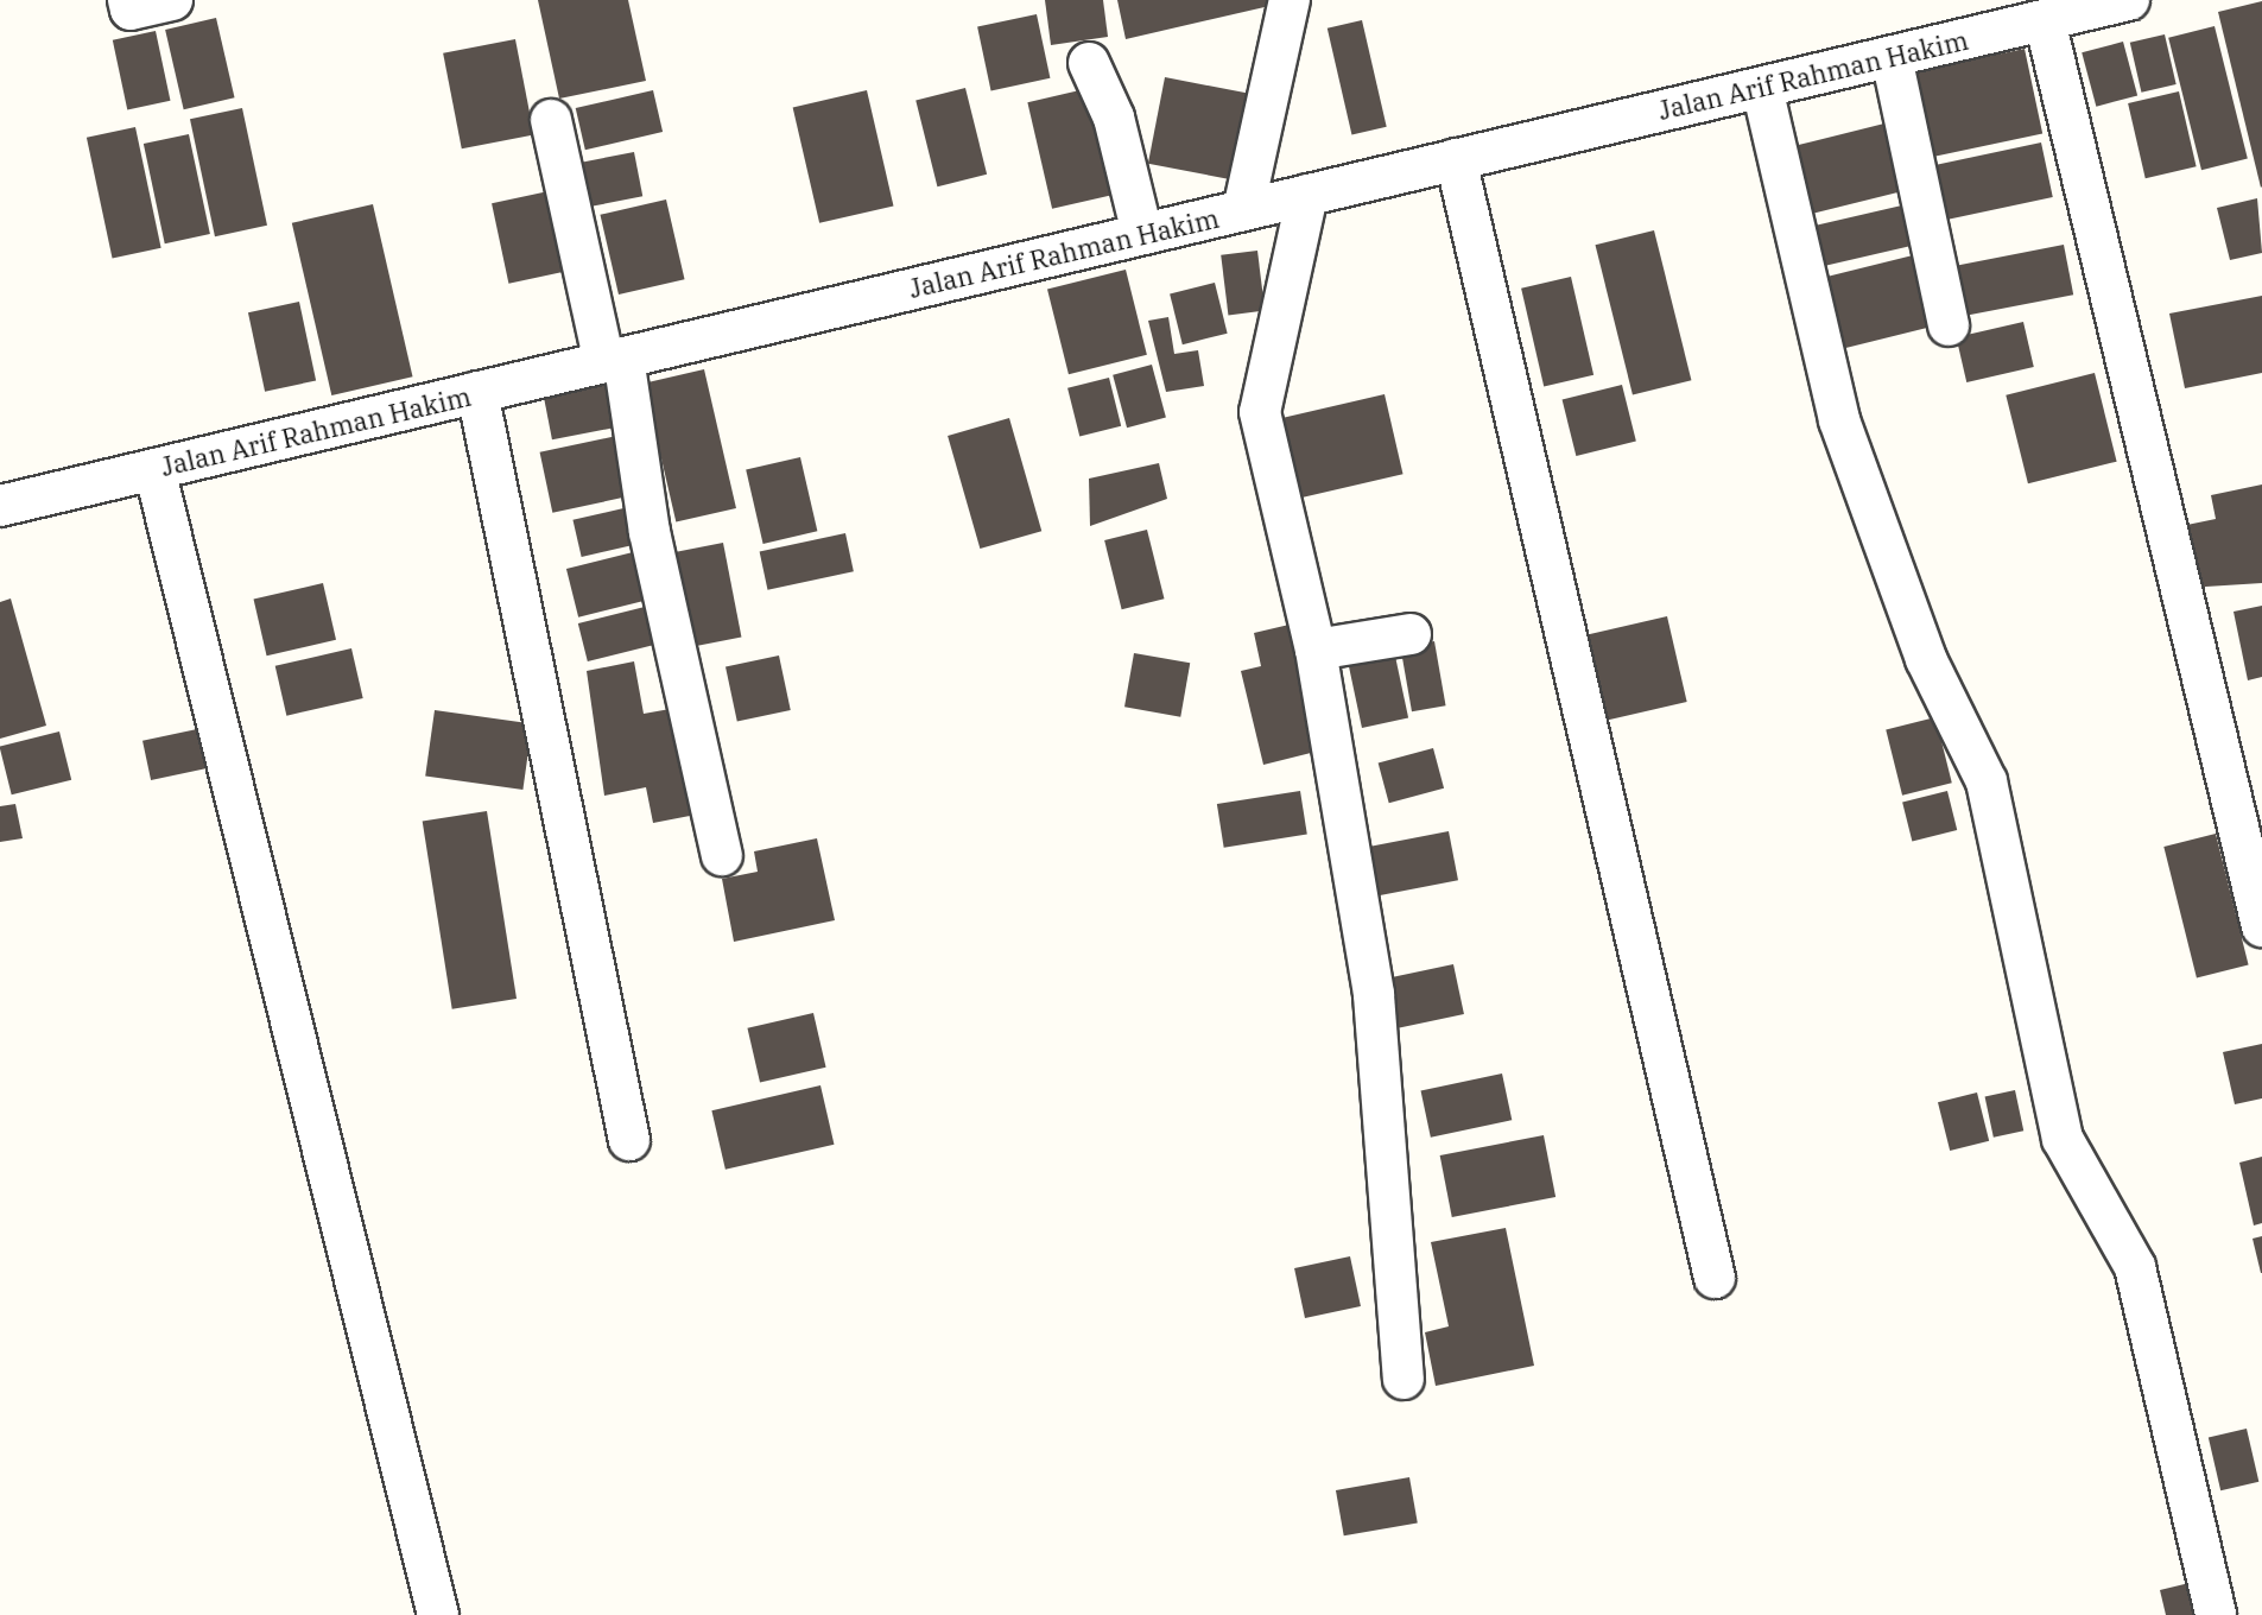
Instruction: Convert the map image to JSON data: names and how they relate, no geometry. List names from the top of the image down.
{
  "streets": {
    "street": ["Jalan Arif Rahman Hakim"]
  }
}
